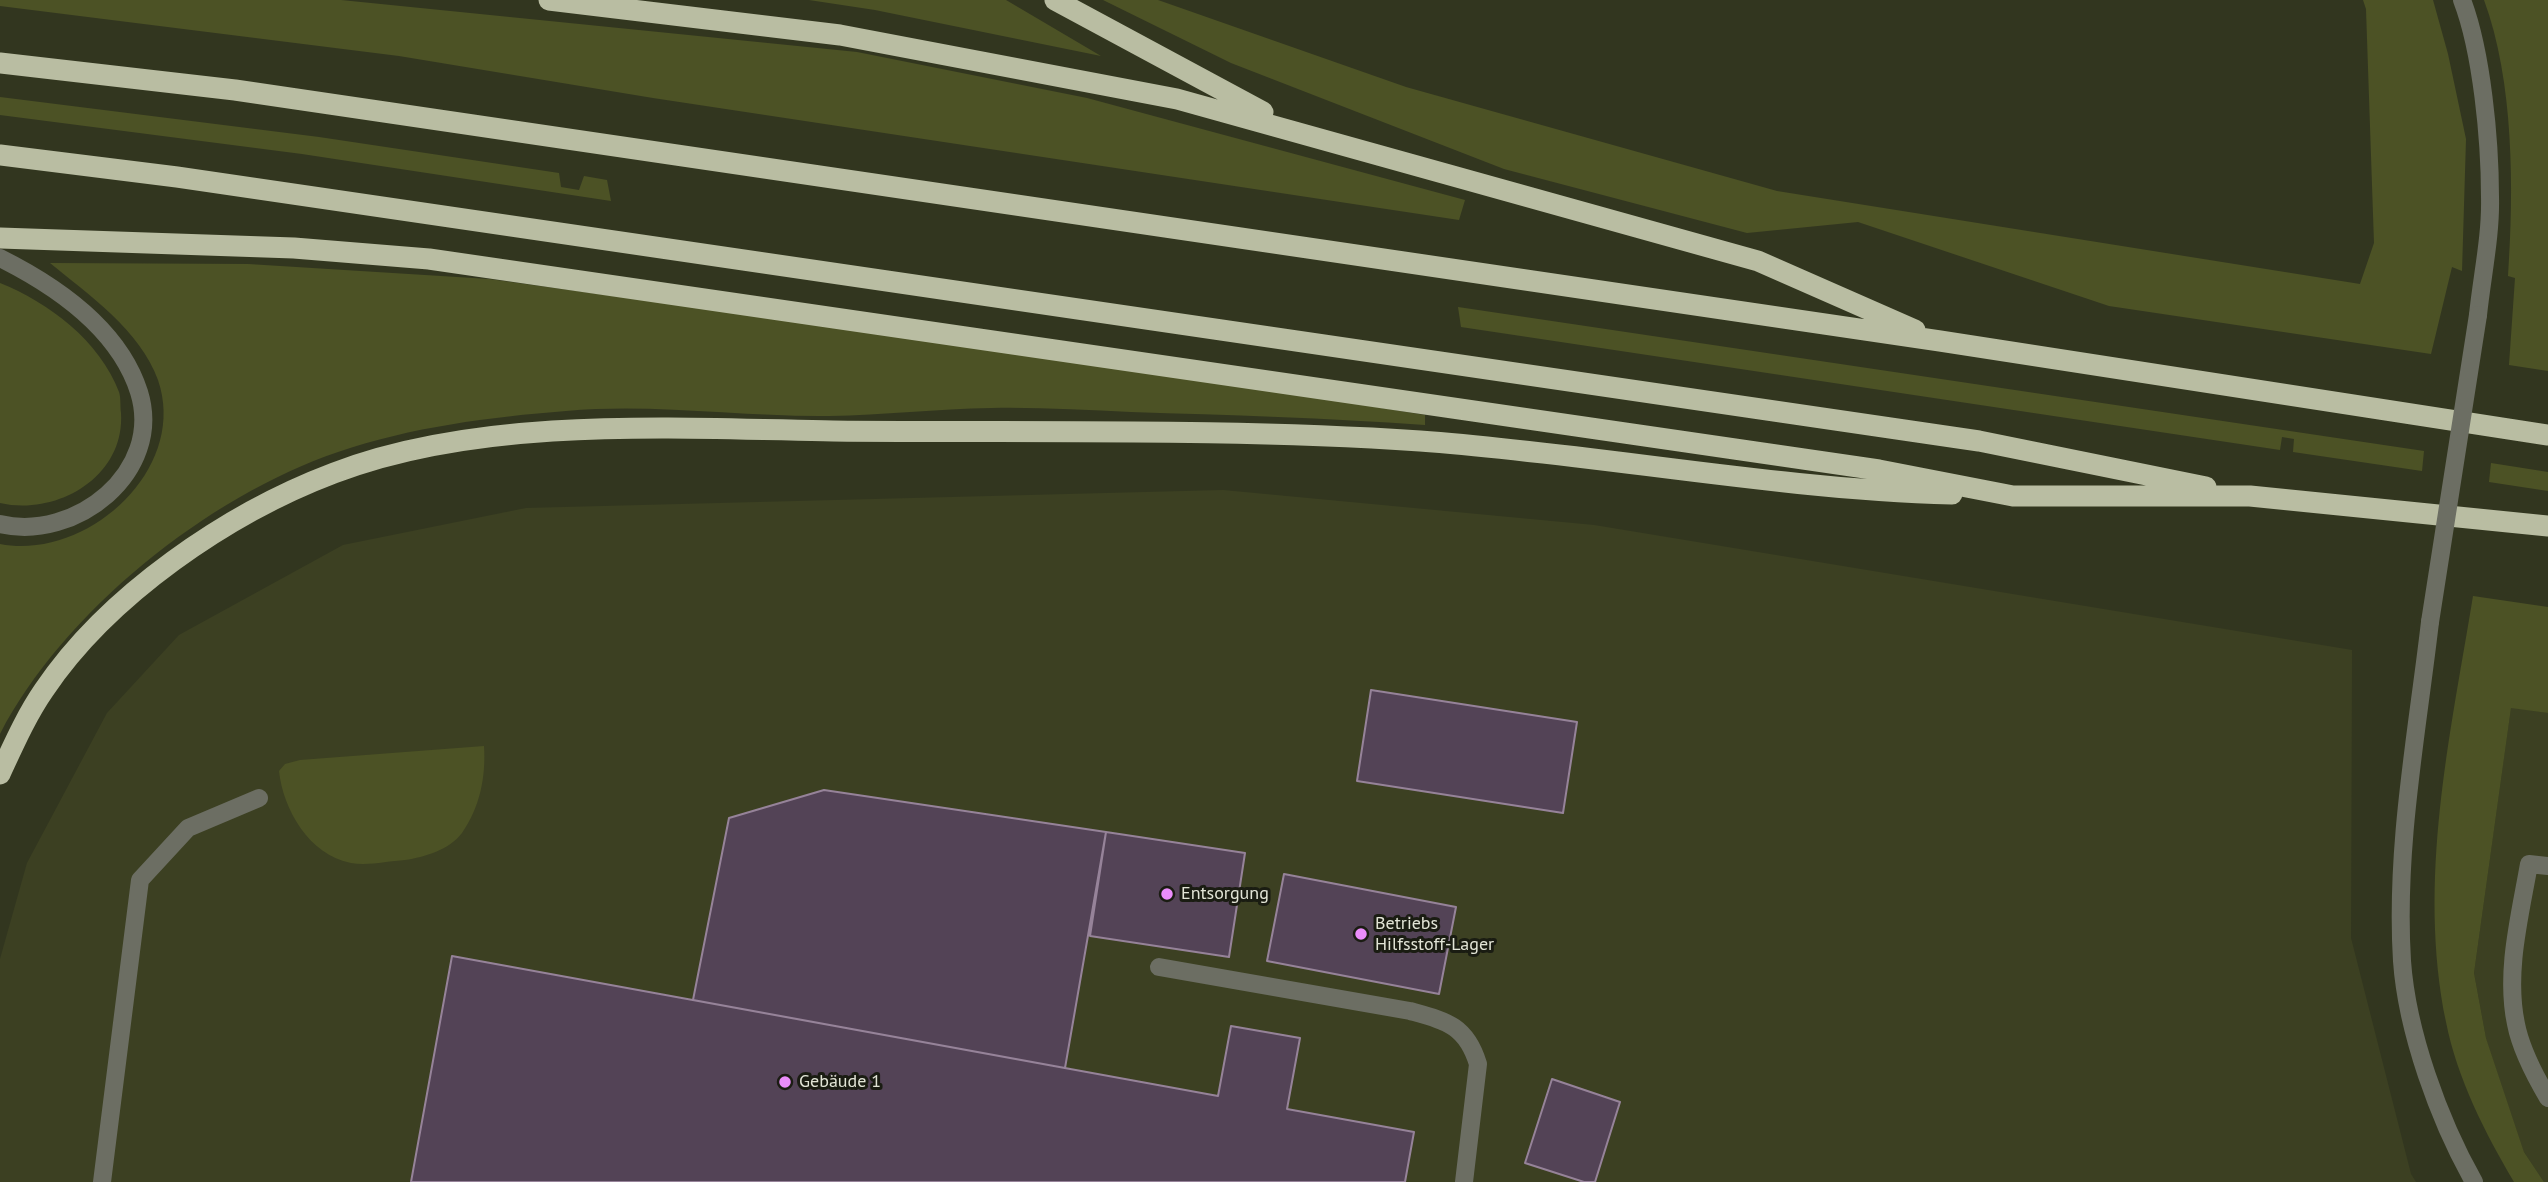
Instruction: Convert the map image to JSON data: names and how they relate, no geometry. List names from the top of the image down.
{
  "places": ["Entsorgung", "Betriebs Hilfsstoff-Lager", "Gebäude 1"]
}
